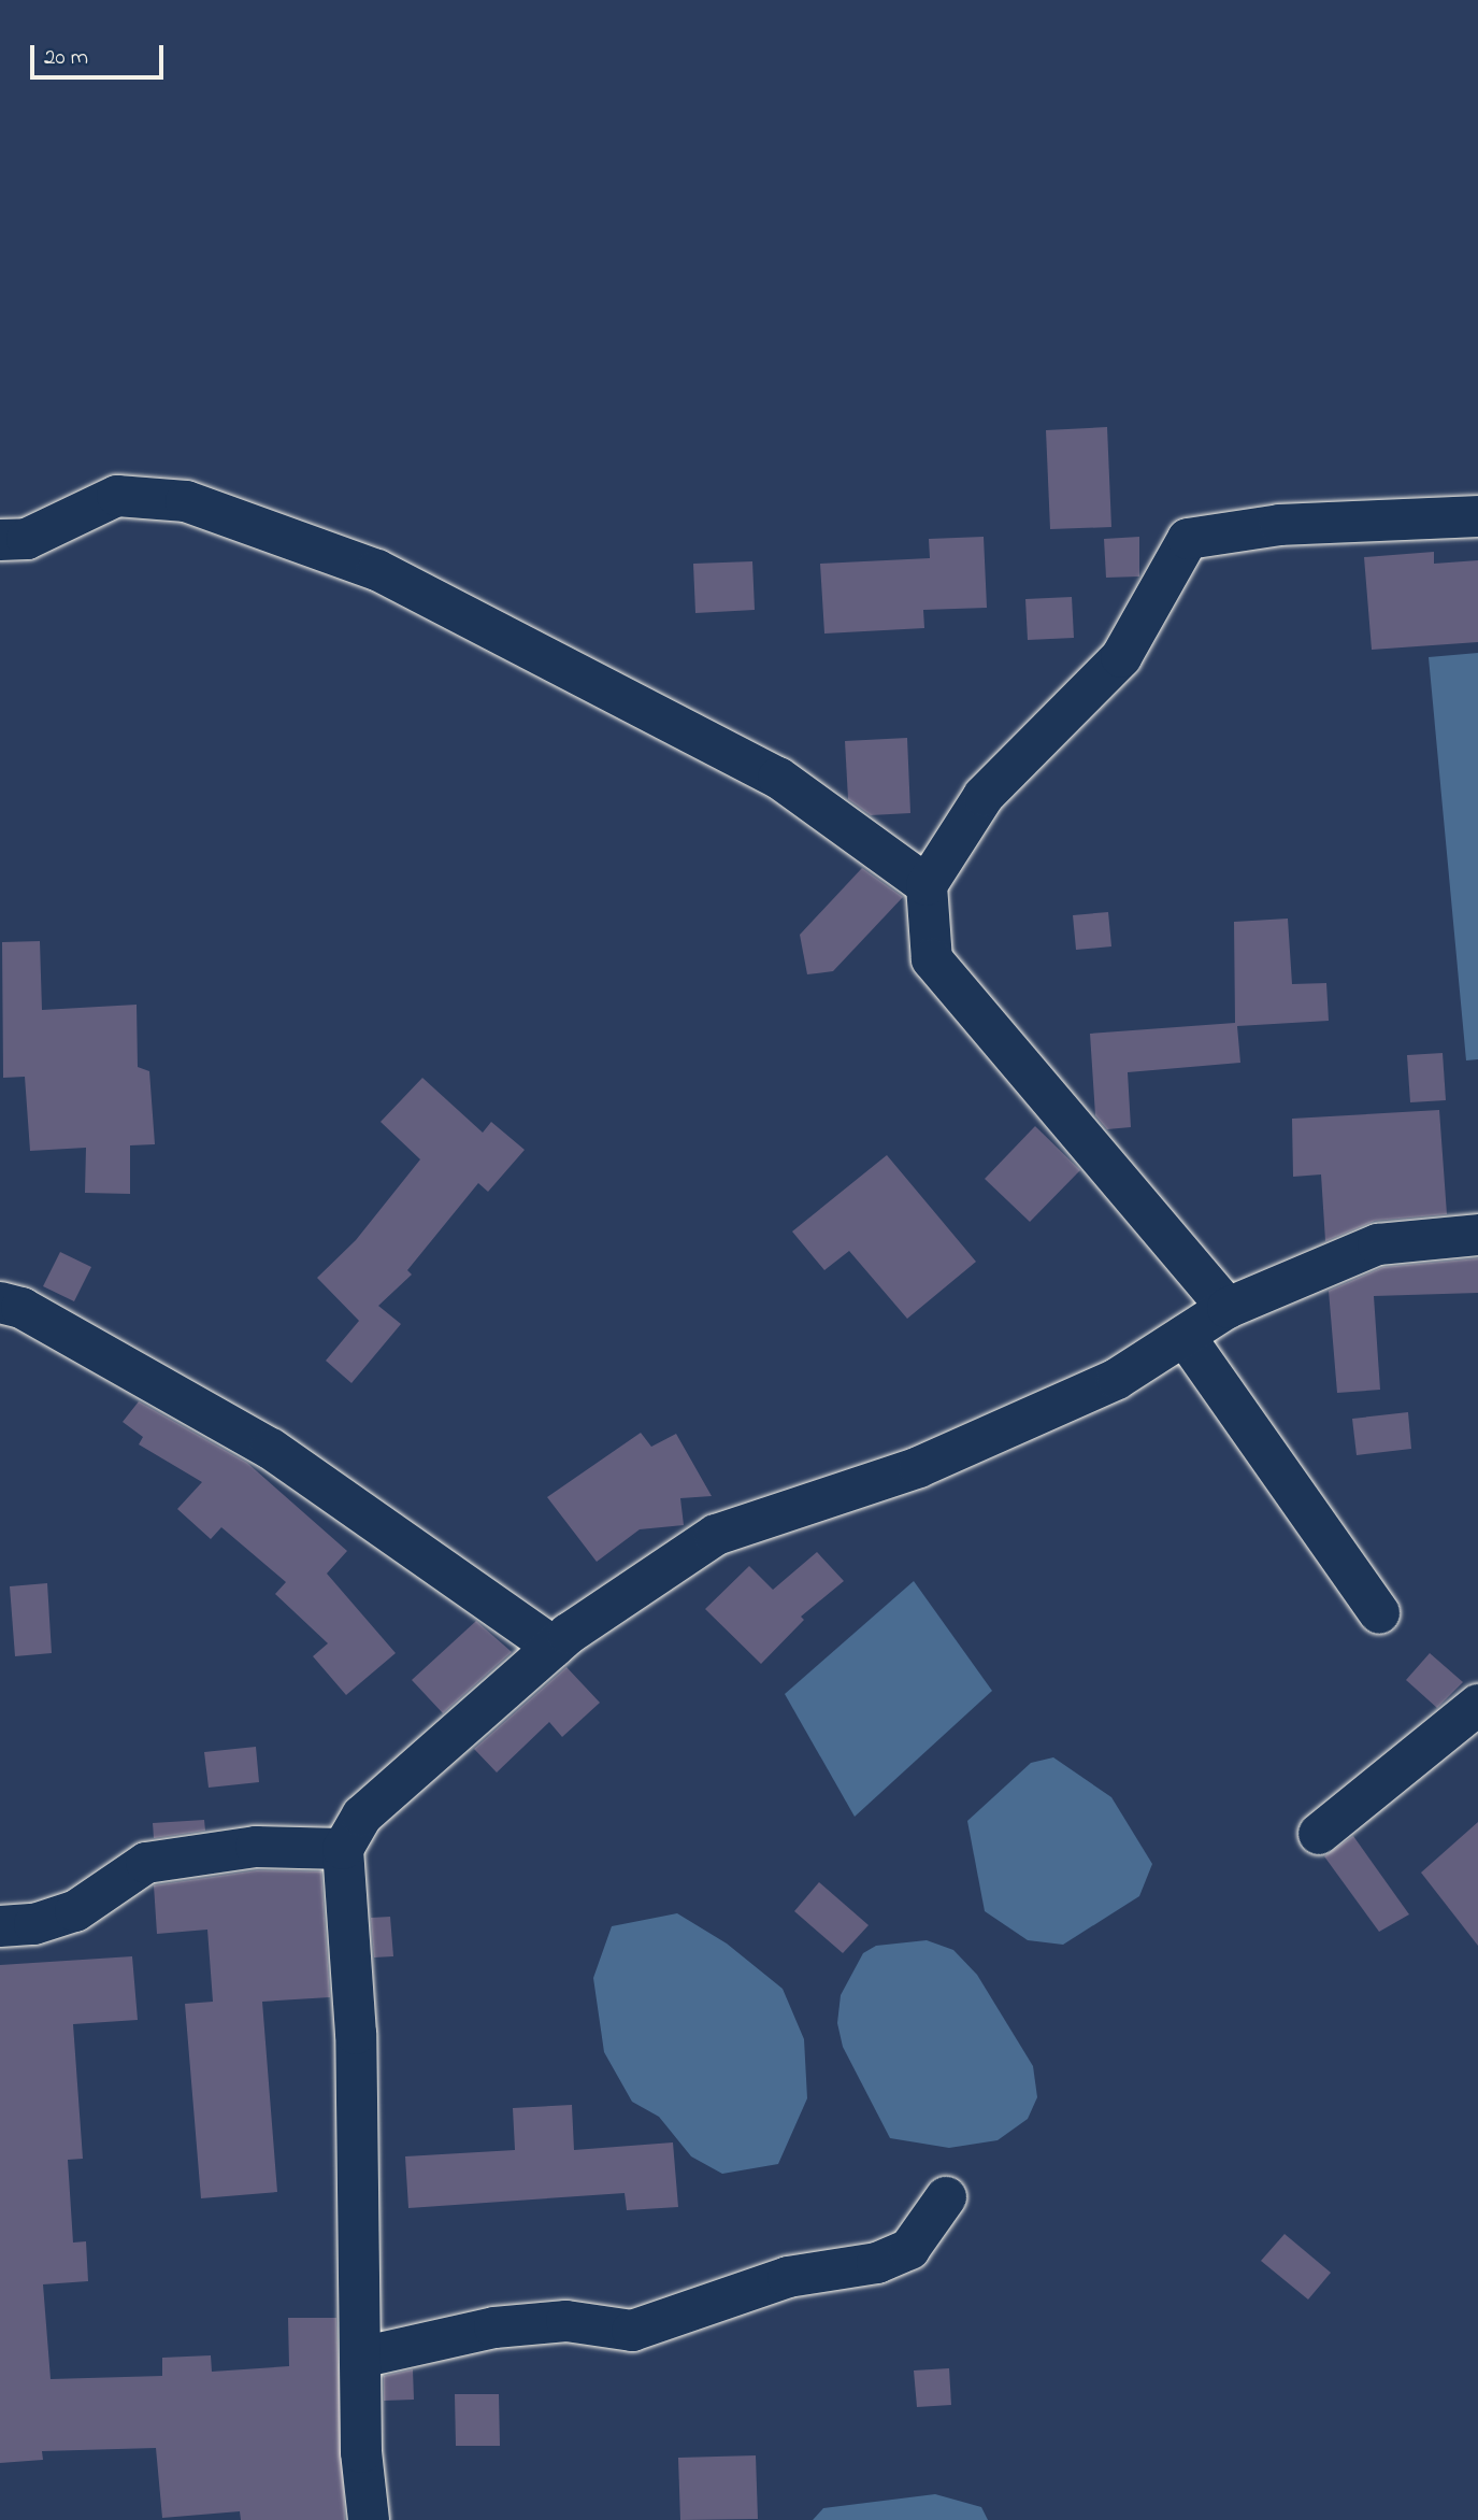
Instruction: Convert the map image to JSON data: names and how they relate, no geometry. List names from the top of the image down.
{
  "scale_bar": "20 m"
}
